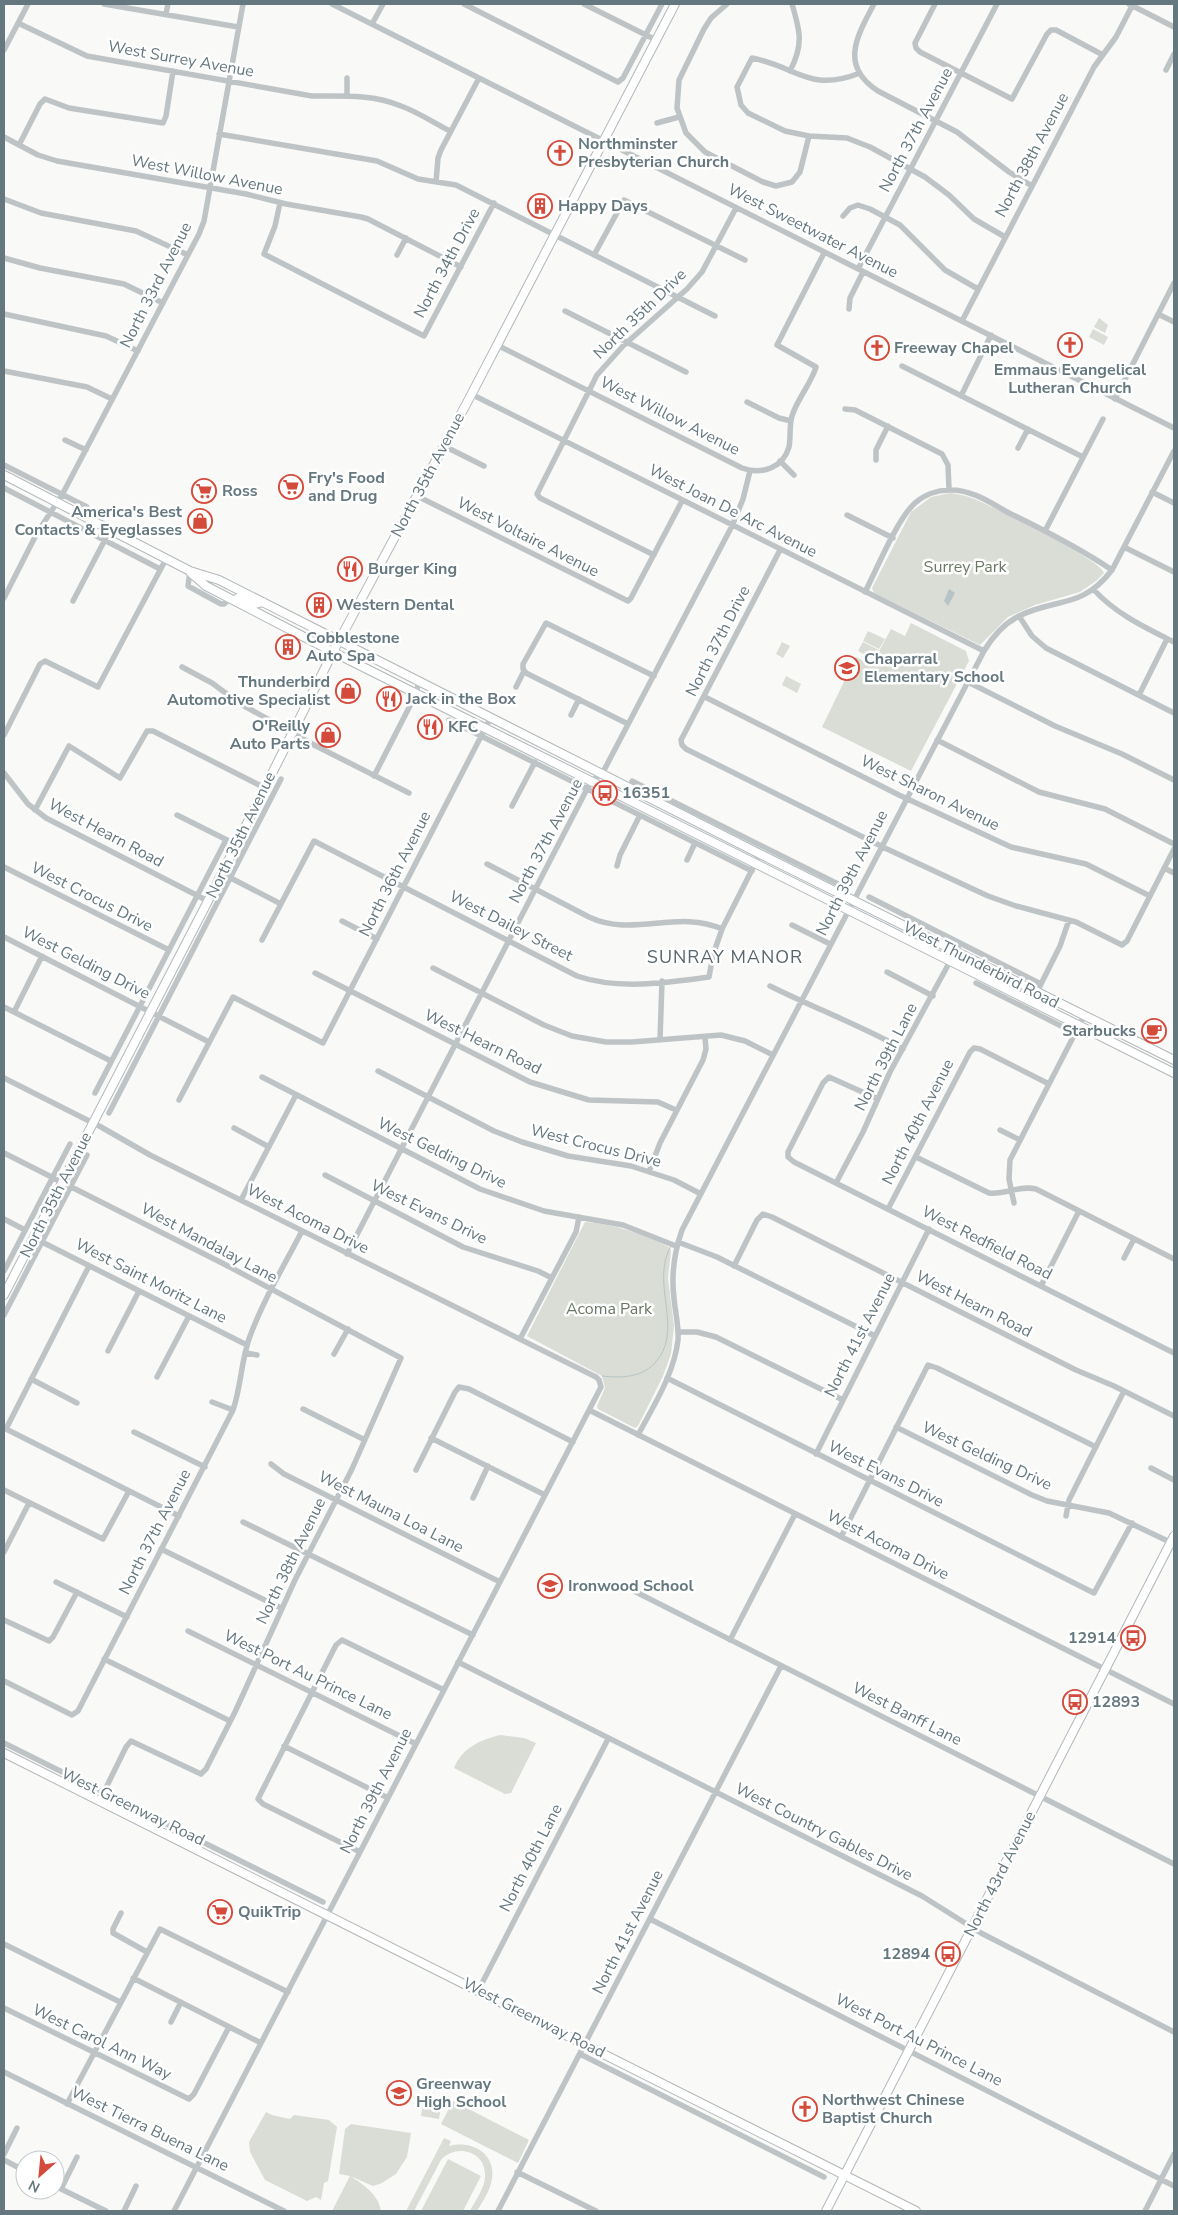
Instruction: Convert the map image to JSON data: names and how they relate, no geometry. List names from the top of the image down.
{
  "streets": {
    "main road": [
      "North 35th Avenue",
      "West Thunderbird Road",
      "West Greenway Road",
      "North 43rd Avenue"
    ],
    "street": [
      "West Surrey Avenue",
      "North 37th Avenue",
      "North 38th Avenue",
      "West Willow Avenue",
      "West Sweetwater Avenue",
      "North 34th Drive",
      "North 33rd Avenue",
      "North 35th Drive",
      "West Joan De Arc Avenue",
      "West Voltaire Avenue",
      "North 37th Drive",
      "West Sharon Avenue",
      "West Hearn Road",
      "North 39th Avenue",
      "North 36th Avenue",
      "West Crocus Drive",
      "West Dailey Street",
      "West Gelding Drive",
      "North 39th Lane",
      "North 40th Avenue",
      "West Evans Drive",
      "West Acoma Drive",
      "West Mandalay Lane",
      "West Redfield Road",
      "West Saint Moritz Lane",
      "North 41st Avenue",
      "West Mauna Loa Lane",
      "West Port Au Prince Lane",
      "West Banff Lane",
      "West Country Gables Drive",
      "North 40th Lane",
      "West Carol Ann Way",
      "West Tierra Buena Lane"
    ]
  },
  "crossings": [
    ["West Surrey Avenue", "North 33rd Avenue"],
    ["North 37th Avenue", "West Willow Avenue"],
    ["North 37th Avenue", "West Sweetwater Avenue"],
    ["North 37th Avenue", "West Joan De Arc Avenue"],
    ["North 37th Avenue", "West Hearn Road"],
    ["North 37th Avenue", "West Crocus Drive"],
    ["North 37th Avenue", "West Dailey Street"],
    ["North 37th Avenue", "West Gelding Drive"],
    ["North 37th Avenue", "West Thunderbird Road"],
    ["North 37th Avenue", "West Evans Drive"],
    ["North 37th Avenue", "West Acoma Drive"],
    ["North 37th Avenue", "West Mandalay Lane"],
    ["North 37th Avenue", "West Saint Moritz Lane"],
    ["North 38th Avenue", "West Sweetwater Avenue"],
    ["North 38th Avenue", "West Mandalay Lane"],
    ["North 38th Avenue", "West Mauna Loa Lane"],
    ["North 38th Avenue", "West Port Au Prince Lane"],
    ["North 38th Avenue", "West Greenway Road"],
    ["West Willow Avenue", "North 34th Drive"],
    ["West Willow Avenue", "North 33rd Avenue"],
    ["West Willow Avenue", "North 35th Drive"],
    ["West Willow Avenue", "North 35th Avenue"],
    ["West Sweetwater Avenue", "North 35th Drive"],
    ["West Sweetwater Avenue", "North 35th Avenue"],
    ["North 33rd Avenue", "West Thunderbird Road"],
    ["North 35th Drive", "West Joan De Arc Avenue"],
    ["North 35th Drive", "West Voltaire Avenue"],
    ["North 35th Avenue", "West Joan De Arc Avenue"],
    ["North 35th Avenue", "West Voltaire Avenue"],
    ["North 35th Avenue", "West Hearn Road"],
    ["North 35th Avenue", "West Crocus Drive"],
    ["North 35th Avenue", "West Gelding Drive"],
    ["North 35th Avenue", "West Thunderbird Road"],
    ["North 35th Avenue", "West Acoma Drive"],
    ["North 35th Avenue", "West Mandalay Lane"],
    ["North 35th Avenue", "West Saint Moritz Lane"],
    ["West Joan De Arc Avenue", "North 37th Drive"],
    ["West Joan De Arc Avenue", "North 39th Avenue"],
    ["North 37th Drive", "West Sharon Avenue"],
    ["North 37th Drive", "North 39th Avenue"],
    ["West Sharon Avenue", "North 39th Avenue"],
    ["West Hearn Road", "North 36th Avenue"],
    ["West Hearn Road", "West Gelding Drive"],
    ["West Hearn Road", "North 41st Avenue"],
    ["North 39th Avenue", "West Crocus Drive"],
    ["North 39th Avenue", "West Gelding Drive"],
    ["North 39th Avenue", "West Thunderbird Road"],
    ["North 39th Avenue", "West Evans Drive"],
    ["North 39th Avenue", "West Acoma Drive"],
    ["North 39th Avenue", "West Mauna Loa Lane"],
    ["North 39th Avenue", "West Port Au Prince Lane"],
    ["North 39th Avenue", "West Greenway Road"],
    ["North 39th Avenue", "West Country Gables Drive"],
    ["North 39th Avenue", "West Tierra Buena Lane"],
    ["North 36th Avenue", "West Dailey Street"],
    ["North 36th Avenue", "West Gelding Drive"],
    ["North 36th Avenue", "West Thunderbird Road"],
    ["West Gelding Drive", "West Evans Drive"],
    ["West Gelding Drive", "North 41st Avenue"],
    ["West Gelding Drive", "North 43rd Avenue"],
    ["West Thunderbird Road", "North 39th Lane"],
    ["North 39th Lane", "West Redfield Road"],
    ["North 40th Avenue", "West Redfield Road"],
    ["West Evans Drive", "North 41st Avenue"],
    ["West Acoma Drive", "North 43rd Avenue"],
    ["West Redfield Road", "North 41st Avenue"],
    ["North 41st Avenue", "West Port Au Prince Lane"],
    ["North 41st Avenue", "West Banff Lane"],
    ["North 41st Avenue", "West Greenway Road"],
    ["North 41st Avenue", "West Country Gables Drive"],
    ["West Port Au Prince Lane", "North 43rd Avenue"],
    ["West Banff Lane", "North 43rd Avenue"],
    ["West Greenway Road", "North 40th Lane"],
    ["West Greenway Road", "North 43rd Avenue"],
    ["West Country Gables Drive", "North 40th Lane"],
    ["West Country Gables Drive", "North 43rd Avenue"]
  ],
  "districts": ["SUNRAY MANOR"],
  "parks": ["Surrey Park", "Acoma Park"],
  "places": {
    "church": [
      "Northminster Presbyterian Church",
      "Emmaus Evangelical Lutheran Church",
      "Freeway Chapel",
      "Northwest Chinese Baptist Church"
    ],
    "building": ["Happy Days", "Western Dental", "Cobblestone Auto Spa"],
    "supermarket": ["Fry's Food and Drug", "Ross", "QuikTrip"],
    "shop": ["America's Best Contacts & Eyeglasses", "Thunderbird Automotive Specialist", "O'Reilly Auto Parts"],
    "restaurant": ["Burger King", "Jack in the Box", "KFC"],
    "school or university": ["Chaparral Elementary School", "Ironwood School", "Greenway High School"],
    "bus stop": [
      "16351",
      "12914",
      "12893",
      "12894"
    ],
    "cafe": ["Starbucks"]
  },
  "north": "bottom left"
}
